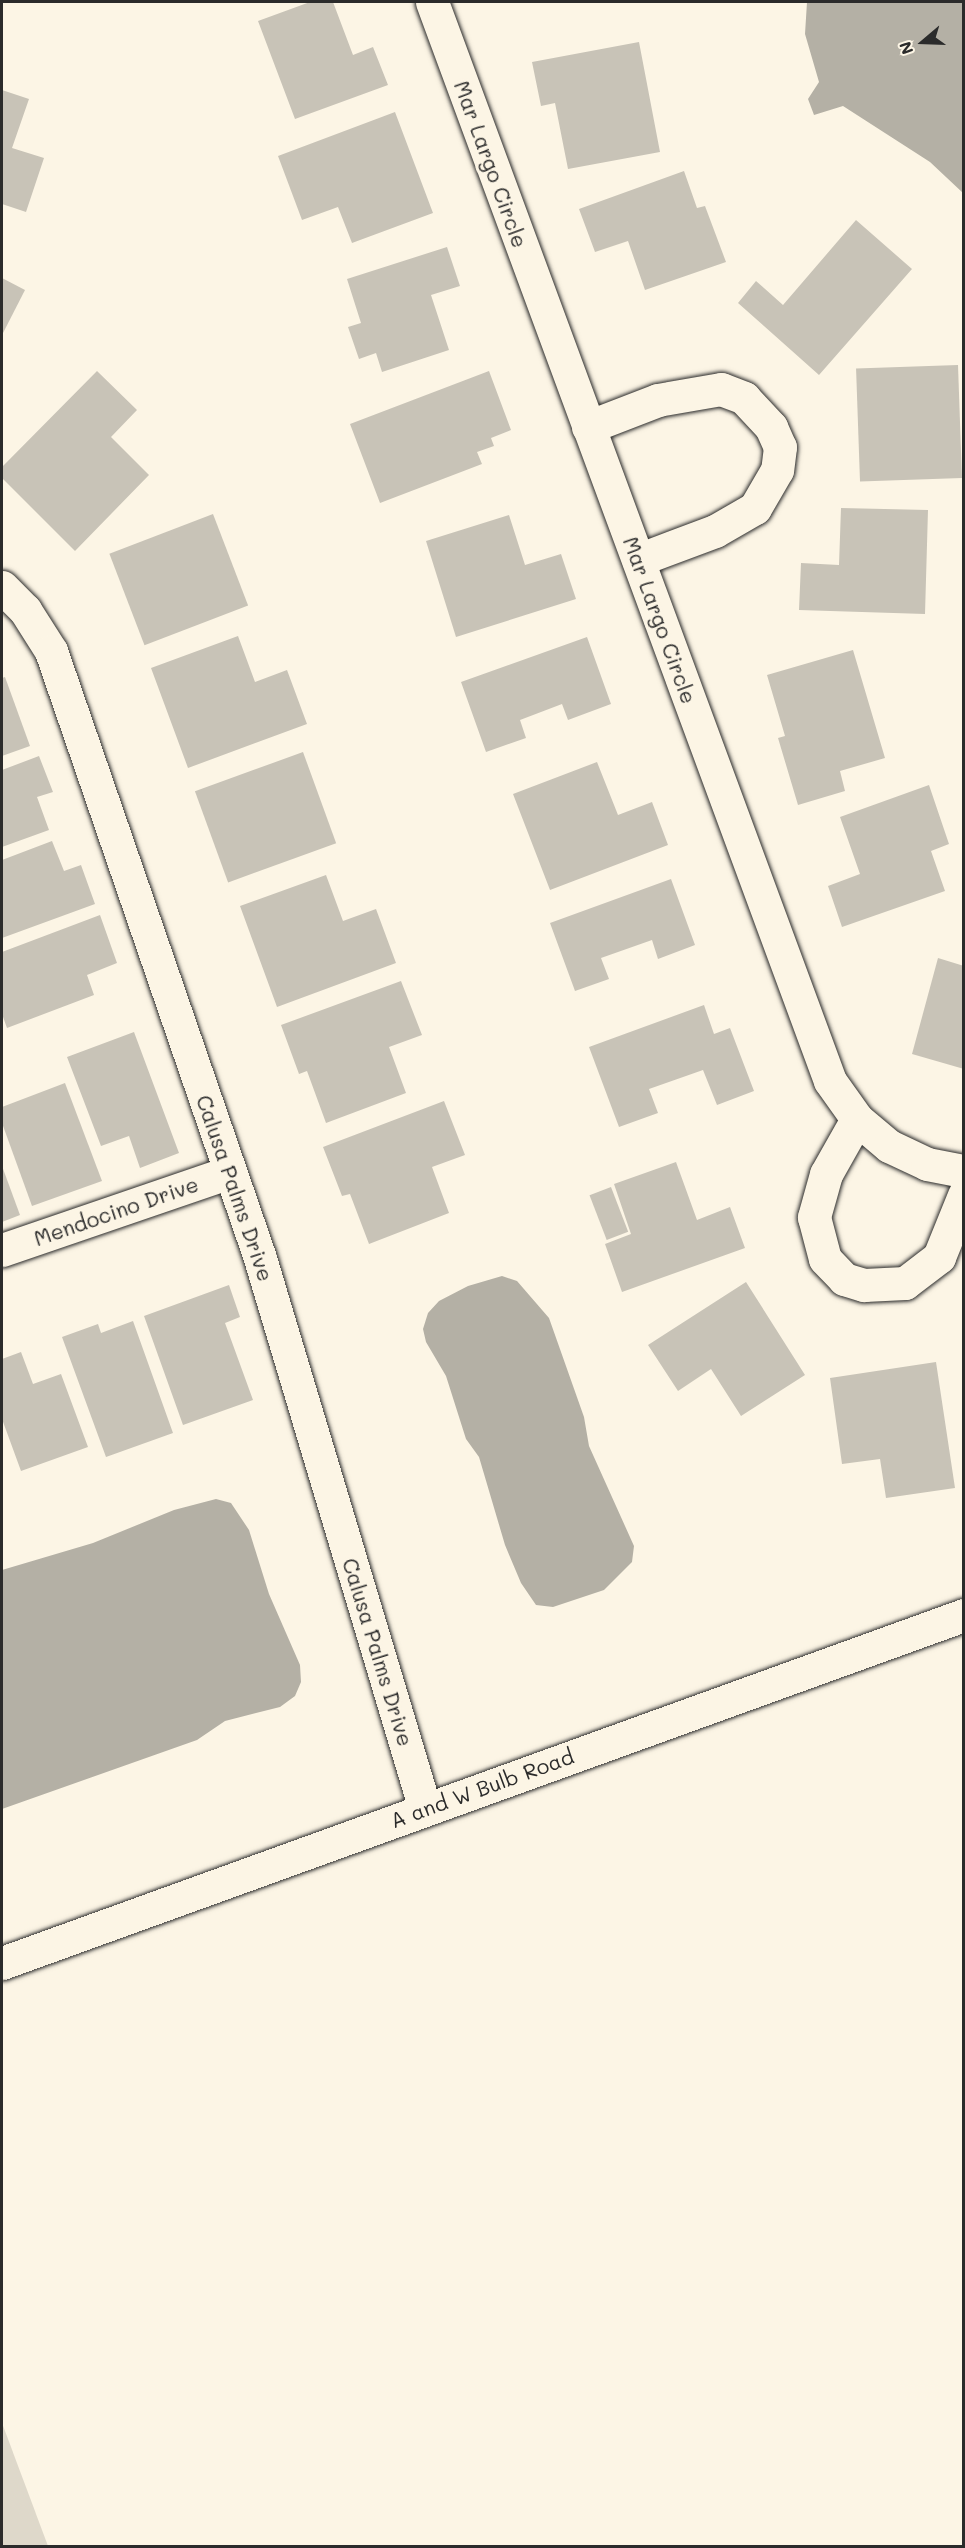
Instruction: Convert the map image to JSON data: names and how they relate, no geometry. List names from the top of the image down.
{
  "streets": {
    "street": [
      "Mar Largo Circle",
      "Calusa Palms Drive",
      "Mendocino Drive",
      "A and W Bulb Road"
    ]
  },
  "crossings": [
    ["Calusa Palms Drive", "Mendocino Drive"],
    ["Calusa Palms Drive", "A and W Bulb Road"]
  ],
  "north": "left"
}
